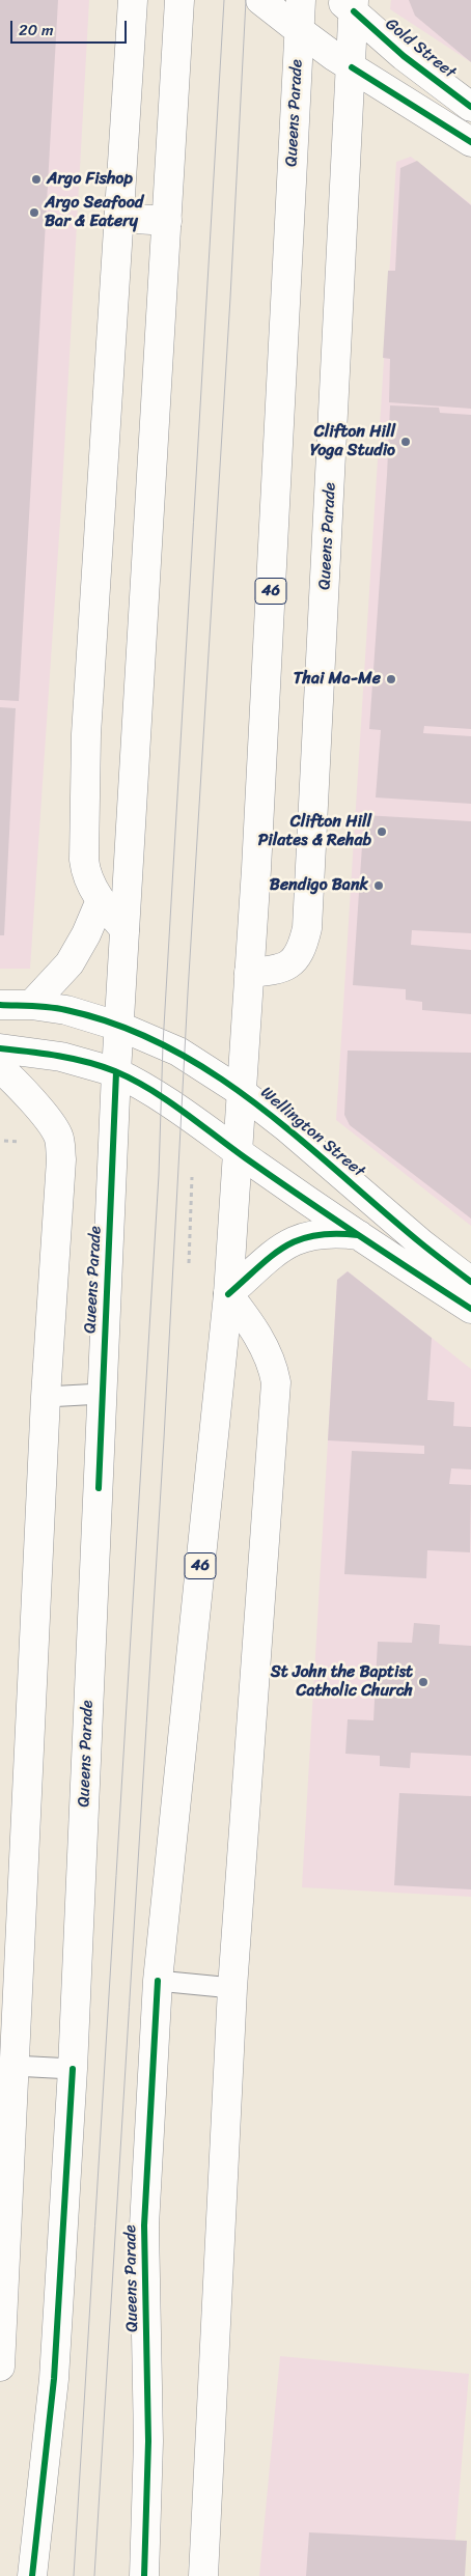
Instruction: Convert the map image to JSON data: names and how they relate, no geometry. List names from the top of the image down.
{
  "streets": {
    "street": [
      "Gold Street",
      "Queens Parade",
      "46",
      "Wellington Street"
    ]
  },
  "crossings": [
    ["Gold Street", "Queens Parade"],
    ["Queens Parade", "Wellington Street"]
  ],
  "places": [
    "Argo Fishop",
    "Argo Seafood Bar & Eatery",
    "Clifton Hill Yoga Studio",
    "Thai Ma-Me",
    "Clifton Hill Pilates & Rehab",
    "Bendigo Bank",
    "St John the Baptist Catholic Church"
  ],
  "scale_bar": "20 m"
}
